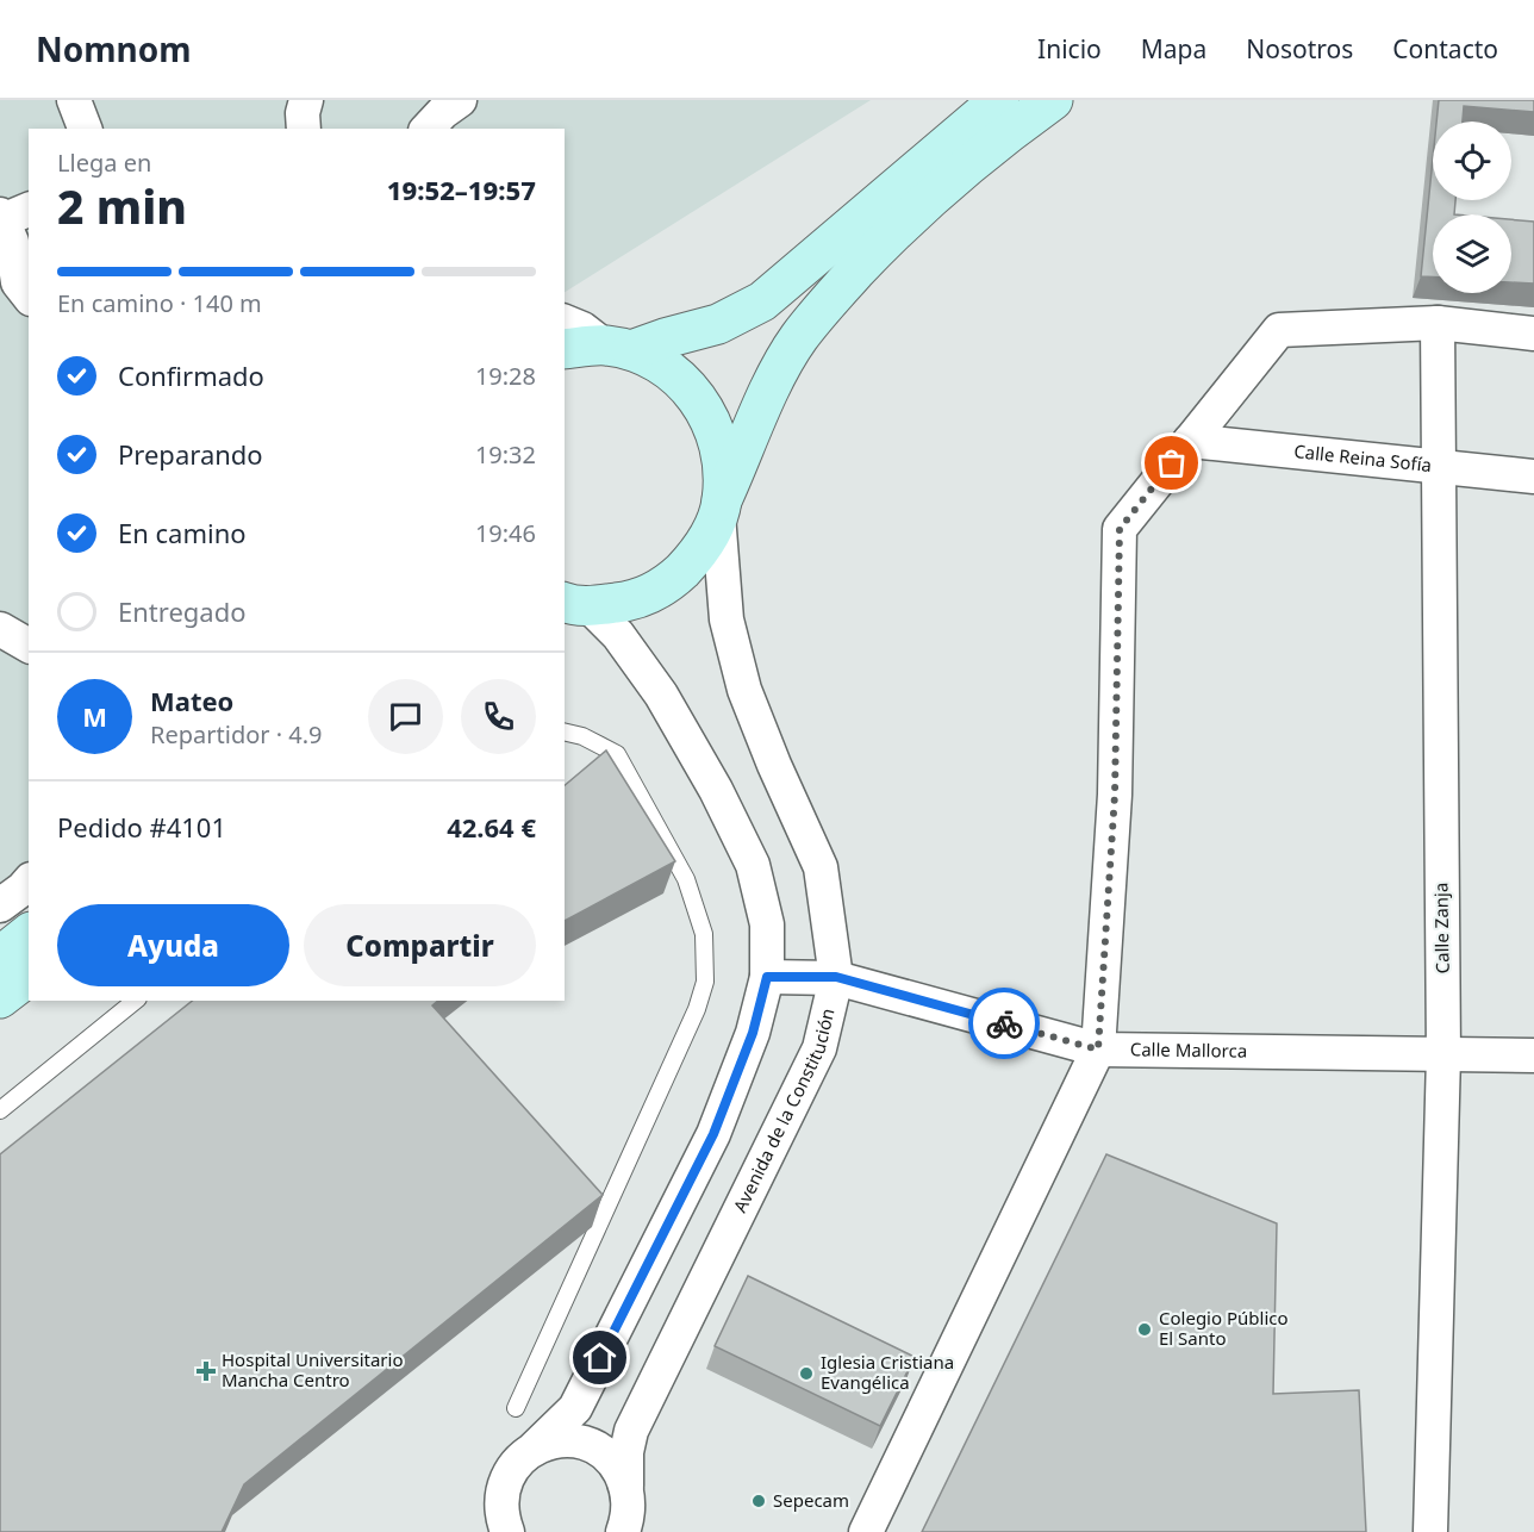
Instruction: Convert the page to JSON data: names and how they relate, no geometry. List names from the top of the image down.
{
  "streets": {
    "street": [
      "Calle Reina Sofía",
      "Calle Zanja",
      "Calle Mallorca",
      "Avenida de la Constitución"
    ]
  },
  "crossings": [
    ["Calle Reina Sofía", "Calle Zanja"],
    ["Calle Zanja", "Calle Mallorca"],
    ["Calle Mallorca", "Avenida de la Constitución"]
  ],
  "places": {
    "other": ["Colegio Público El Santo", "Iglesia Cristiana Evangélica", "Sepecam"],
    "health": ["Hospital Universitario Mancha Centro"]
  },
  "page": {
    "header": "Nomnom",
    "nav": [
      "Inicio",
      "Mapa",
      "Nosotros",
      "Contacto"
    ],
    "heading": ["2 min", "Llega en", "19:52–19:57"],
    "panel": [
      "Mateo",
      "Repartidor · 4.9",
      "Pedido #4101",
      "42.64 €"
    ],
    "bar": "En camino · 140 m",
    "list": [
      ["Confirmado", "19:28"],
      ["Preparando", "19:32"],
      ["En camino", "19:46"],
      "Entregado"
    ],
    "round": "M",
    "buttons": ["Ayuda", "Compartir"]
  }
}
